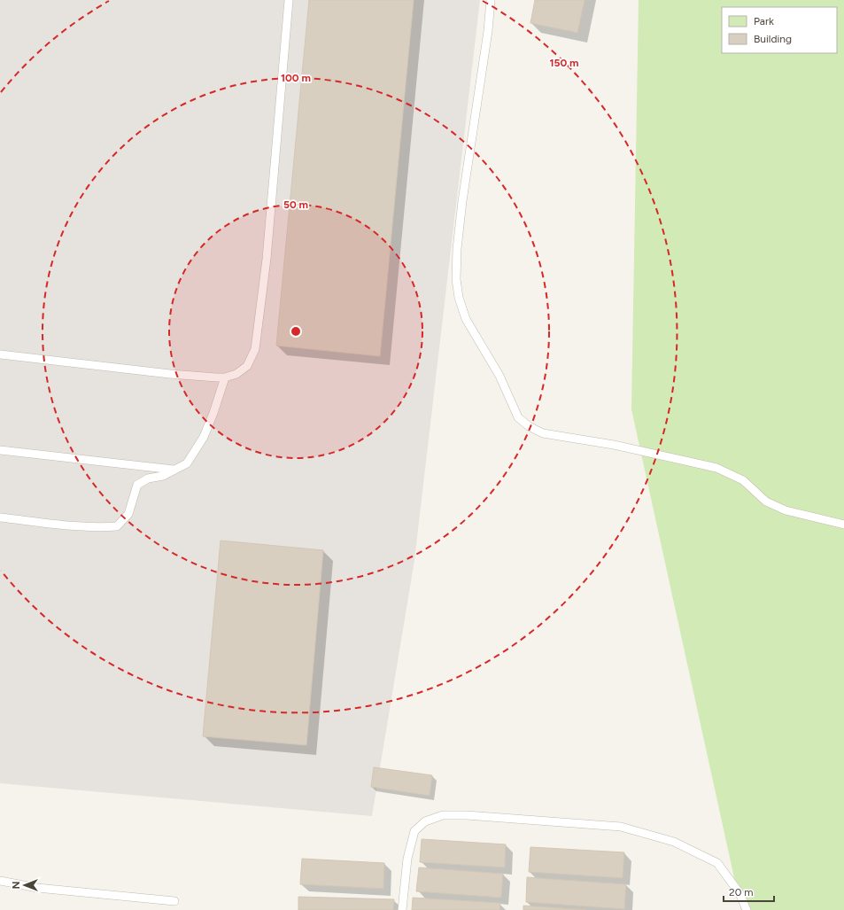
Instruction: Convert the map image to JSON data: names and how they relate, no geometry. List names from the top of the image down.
{
  "legend": ["Park", "Building"],
  "scale_bar": "20 m",
  "north": "left",
  "rings": ["150 m", "100 m", "50 m"]
}
